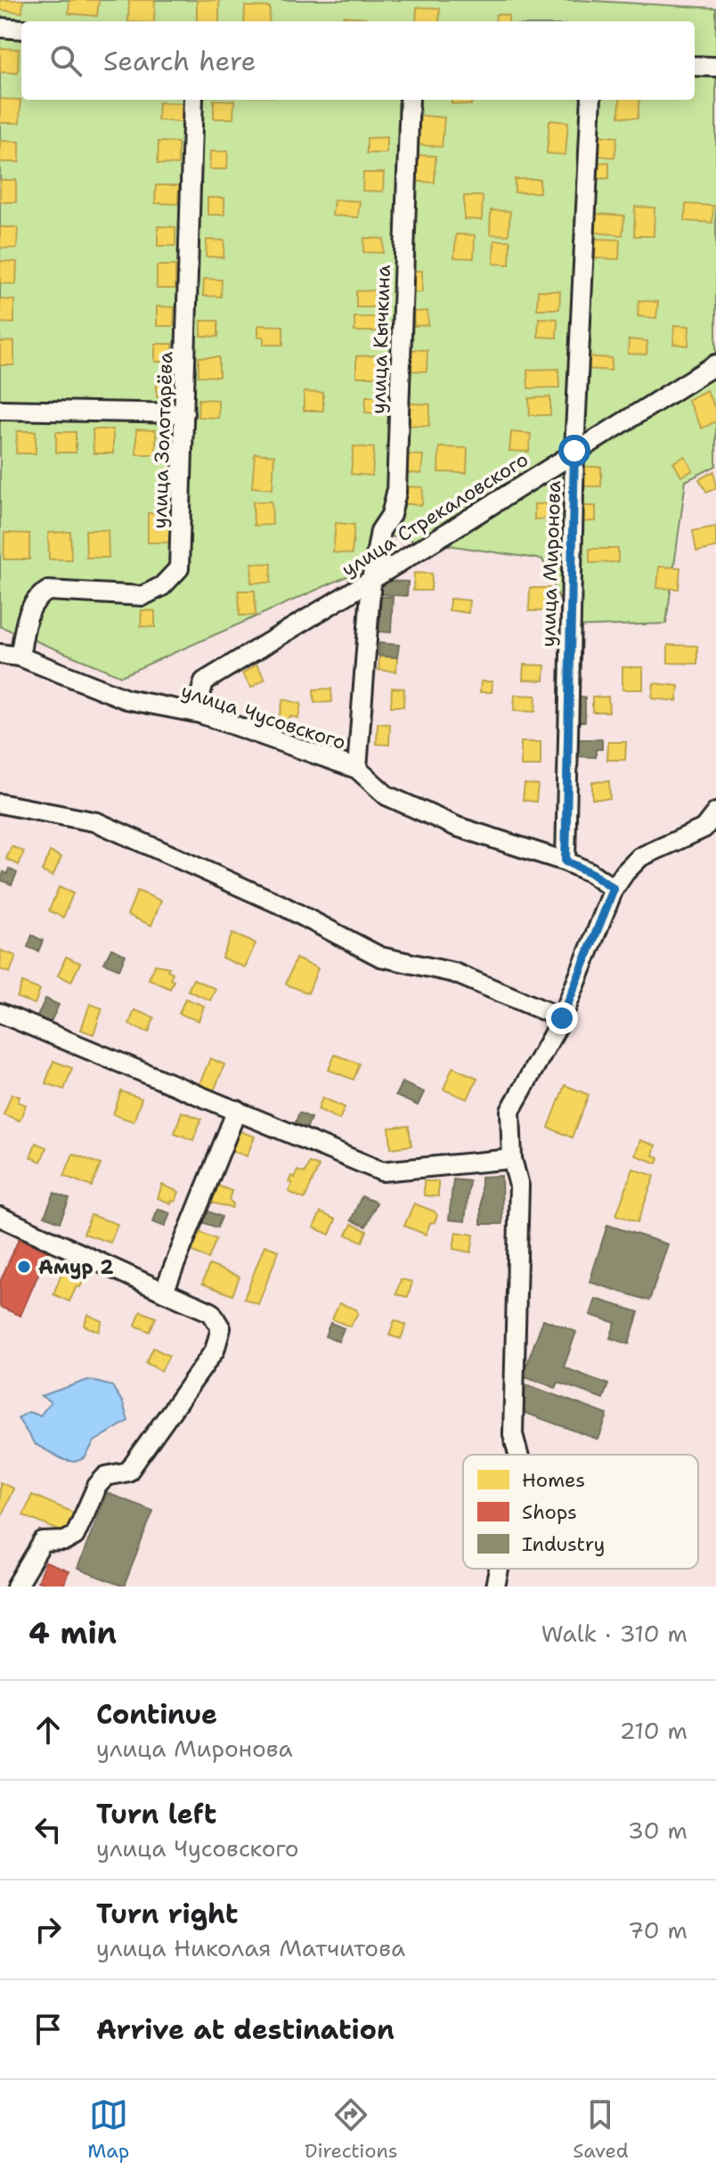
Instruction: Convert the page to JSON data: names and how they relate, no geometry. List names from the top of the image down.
{
  "streets": {
    "street": [
      "улица Кычкина",
      "улица Золотарёва",
      "улица Стрекаловского",
      "улица Миронова",
      "улица Чусовского"
    ]
  },
  "crossings": [
    ["улица Кычкина", "улица Стрекаловского"],
    ["улица Кычкина", "улица Чусовского"],
    ["улица Золотарёва", "улица Чусовского"],
    ["улица Стрекаловского", "улица Миронова"],
    ["улица Стрекаловского", "улица Чусовского"],
    ["улица Миронова", "улица Чусовского"]
  ],
  "places": ["Амур 2"],
  "legend": ["Homes", "Shops", "Industry"],
  "page": {
    "search": "Search here",
    "heading": ["4 min", "Walk · 310 m"],
    "list": [
      ["Continue", "улица Миронова", "210 m"],
      ["Turn left", "улица Чусовского", "30 m"],
      ["Turn right", "улица Николая Матчитова", "70 m"],
      "Arrive at destination"
    ],
    "nav": ["Map", "Directions", "Saved"]
  }
}
